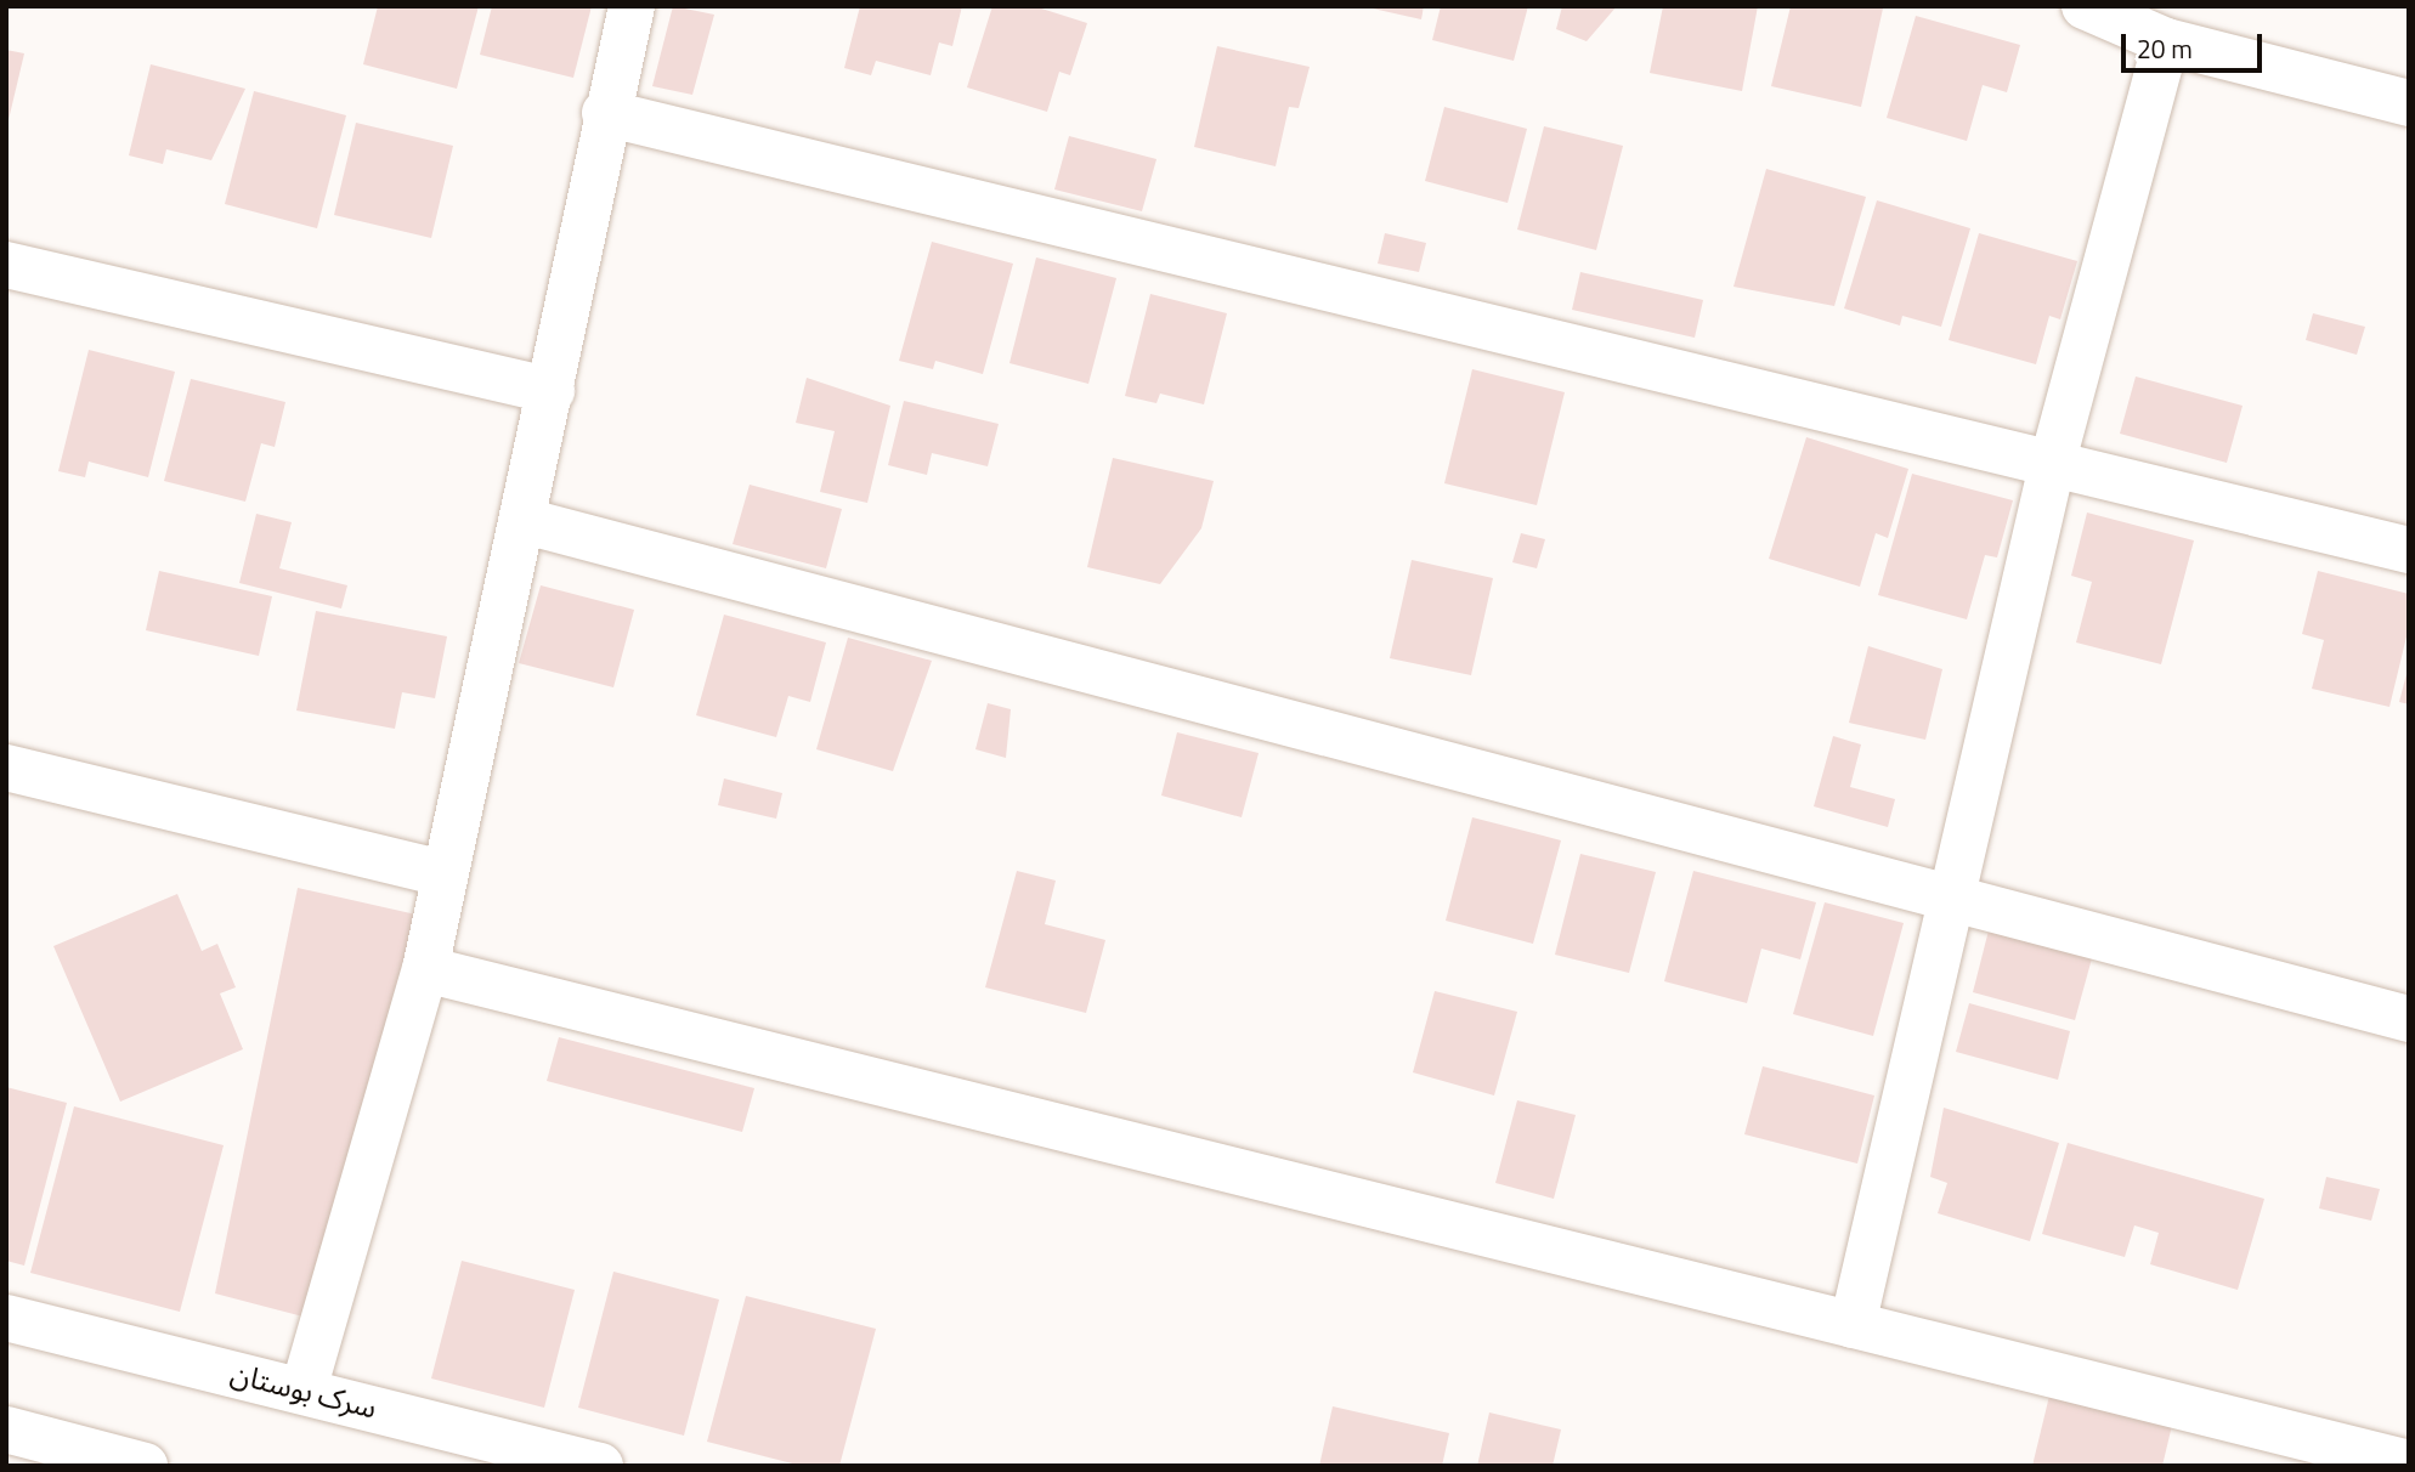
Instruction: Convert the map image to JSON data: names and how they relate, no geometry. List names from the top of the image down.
{
  "streets": {
    "street": ["سرک بوستان"]
  },
  "scale_bar": "20 m"
}
